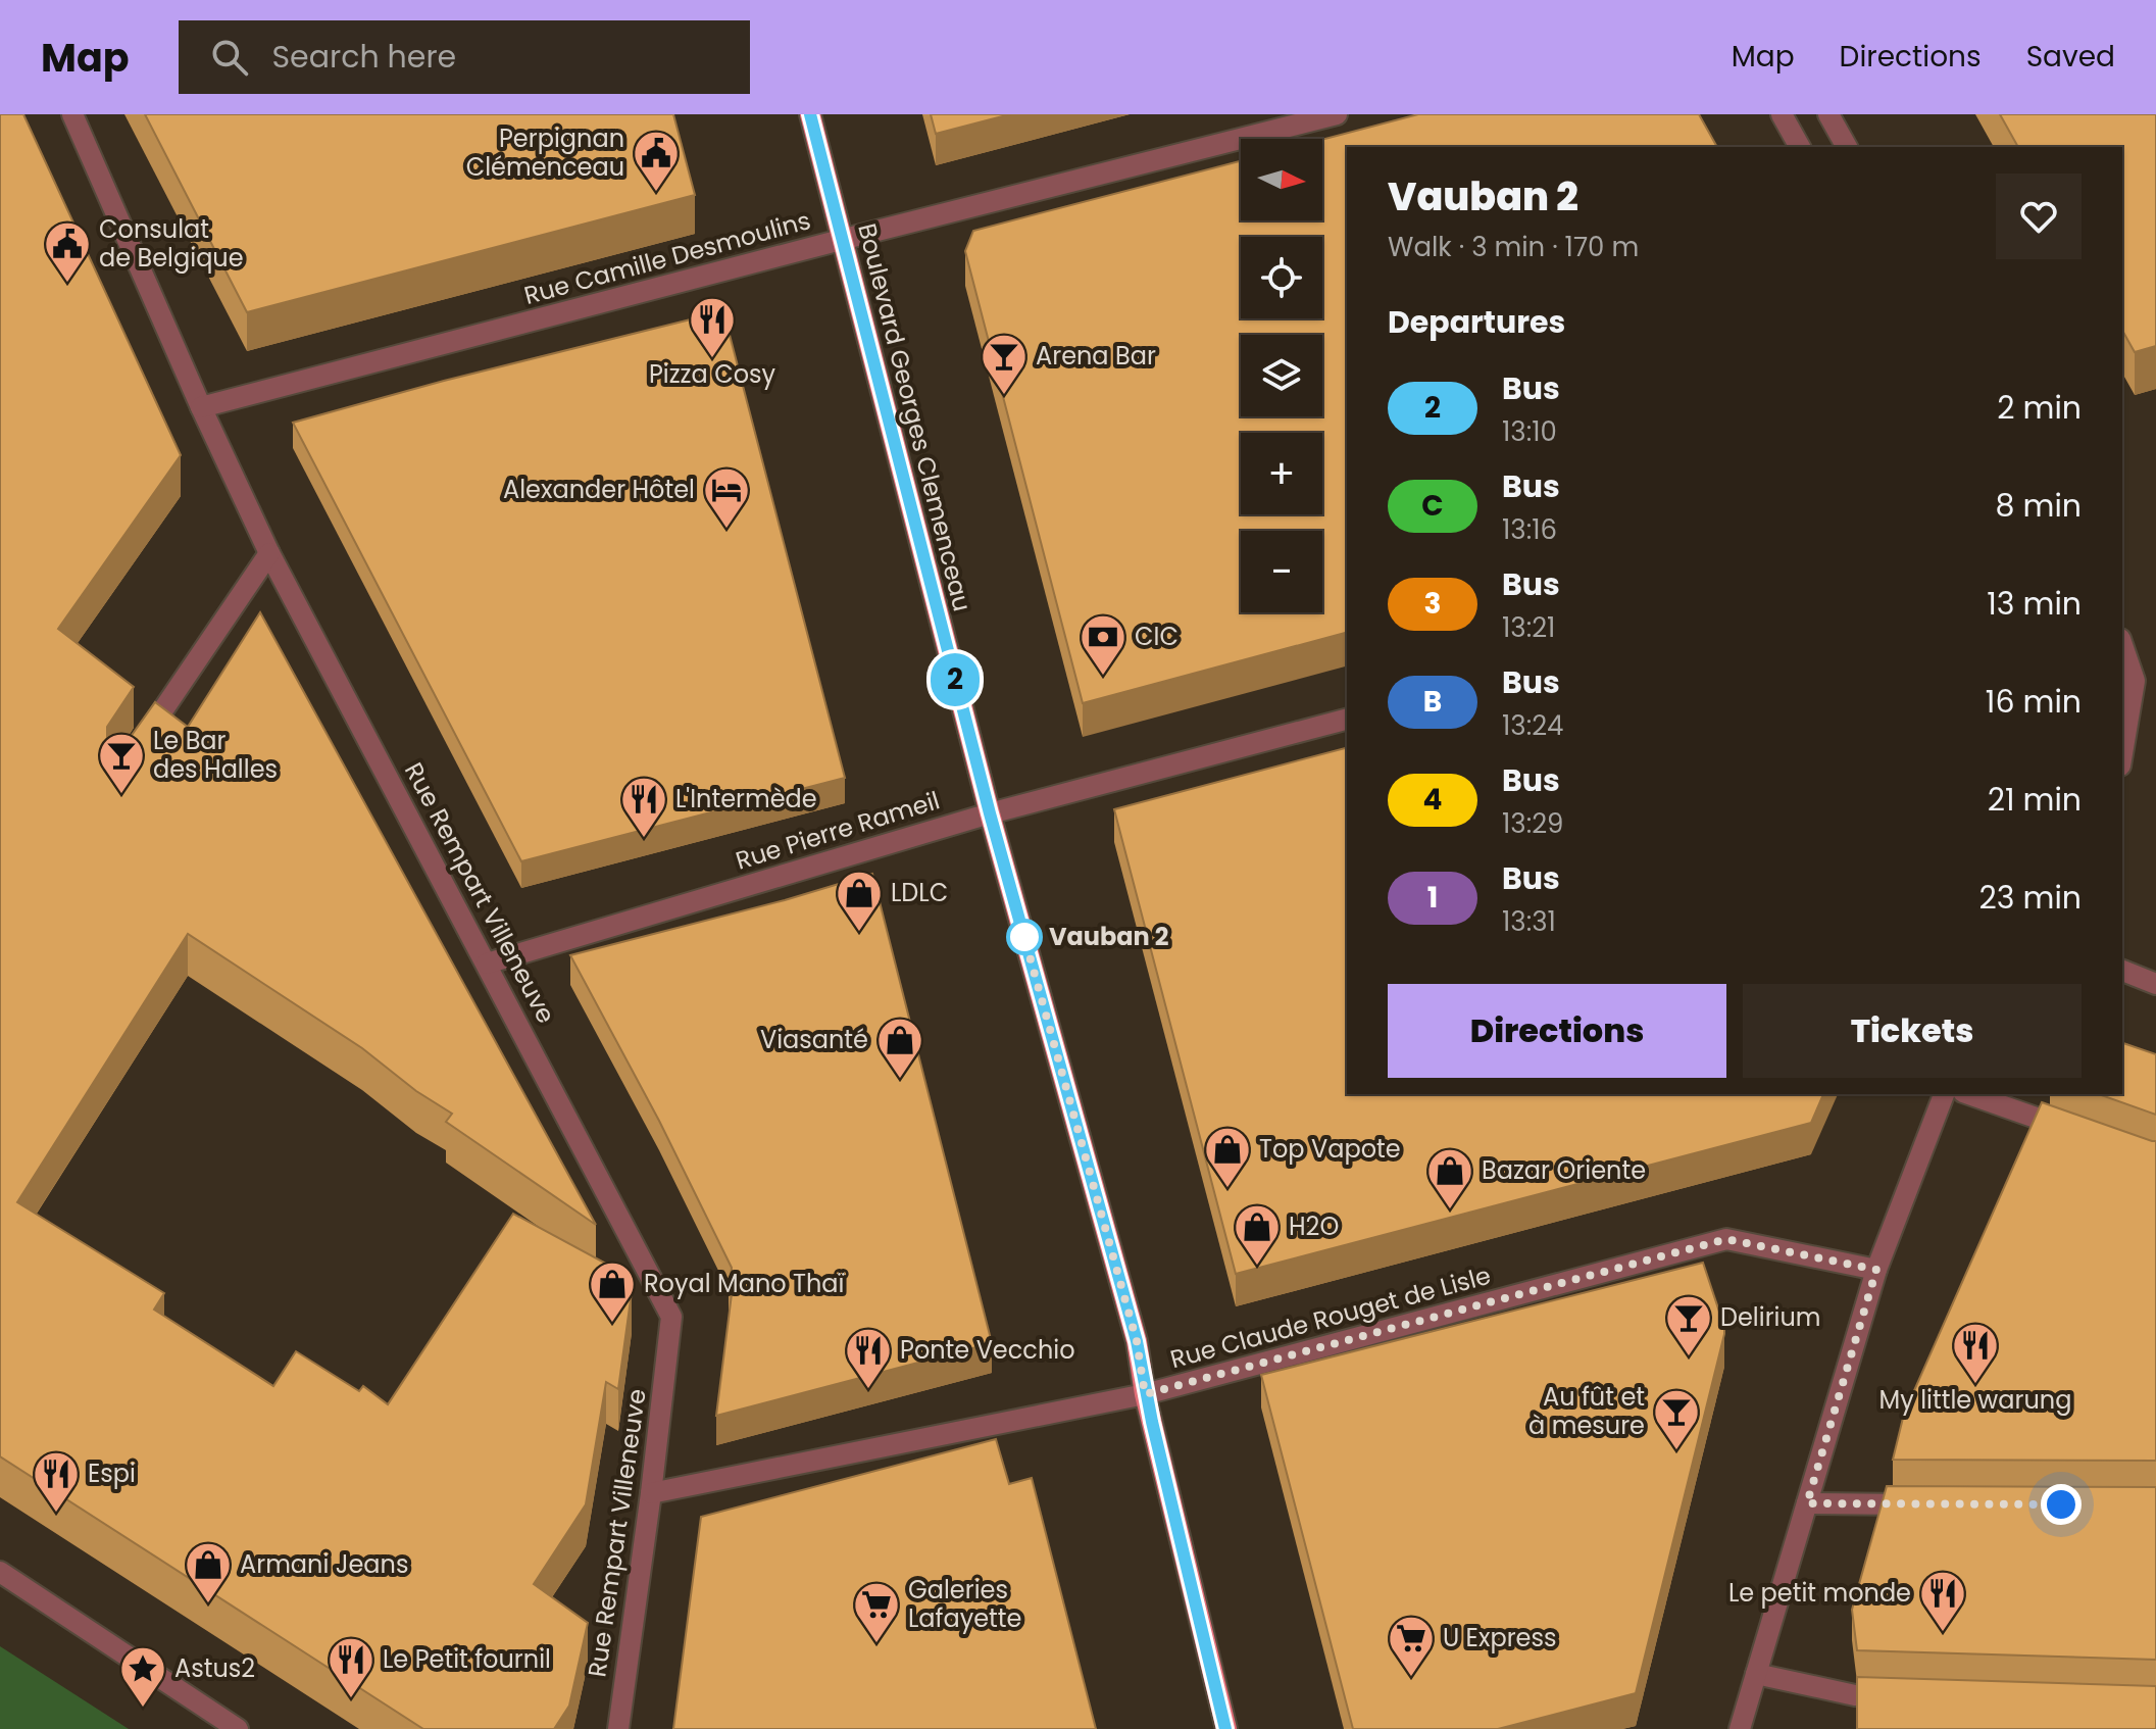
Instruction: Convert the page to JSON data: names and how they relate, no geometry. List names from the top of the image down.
{
  "streets": {
    "main road": ["Boulevard Georges Clemenceau"],
    "street": [
      "Rue Camille Desmoulins",
      "Rue Pierre Rameil",
      "Rue Rempart Villeneuve",
      "Rue Claude Rouget de Lisle"
    ]
  },
  "crossings": [
    ["Rue Camille Desmoulins", "Boulevard Georges Clemenceau"],
    ["Rue Camille Desmoulins", "Rue Rempart Villeneuve"],
    ["Boulevard Georges Clemenceau", "Rue Pierre Rameil"],
    ["Boulevard Georges Clemenceau", "Rue Claude Rouget de Lisle"],
    ["Rue Pierre Rameil", "Rue Rempart Villeneuve"],
    ["Rue Rempart Villeneuve", "Rue Claude Rouget de Lisle"]
  ],
  "places": {
    "public building": ["Perpignan Clémenceau", "Consulat de Belgique"],
    "restaurant": [
      "Pizza Cosy",
      "L'Intermède",
      "My little warung",
      "Ponte Vecchio",
      "Espi",
      "Le petit monde",
      "Le Petit fournil"
    ],
    "bar": [
      "Arena Bar",
      "Le Bar des Halles",
      "Delirium",
      "Au fût et à mesure"
    ],
    "hotel": ["Alexander Hôtel"],
    "bank": ["CIC"],
    "shop": [
      "LDLC",
      "Viasanté",
      "Top Vapote",
      "Bazar Oriente",
      "H2O",
      "Royal Mano Thaï",
      "Armani Jeans"
    ],
    "other": ["Vauban 2"],
    "supermarket": ["Galeries Lafayette", "U Express"],
    "place": ["Astus2"]
  },
  "lines": ["bus line 2"],
  "north": "right",
  "page": {
    "header": "Map",
    "search": "Search here",
    "nav": ["Map", "Directions", "Saved"],
    "on_map": "2",
    "map_buttons": ["+", "−"],
    "heading": [
      ["Vauban 2", "Walk · 3 min · 170 m"],
      "Departures"
    ],
    "list": [
      {
        "mark": "2",
        "name": "Bus",
        "note": "13:10",
        "value": "2 min"
      },
      {
        "mark": "C",
        "name": "Bus",
        "note": "13:16",
        "value": "8 min"
      },
      {
        "mark": "3",
        "name": "Bus",
        "note": "13:21",
        "value": "13 min"
      },
      {
        "mark": "B",
        "name": "Bus",
        "note": "13:24",
        "value": "16 min"
      },
      {
        "mark": "4",
        "name": "Bus",
        "note": "13:29",
        "value": "21 min"
      },
      {
        "mark": "1",
        "name": "Bus",
        "note": "13:31",
        "value": "23 min"
      }
    ],
    "buttons": ["Directions", "Tickets"]
  }
}
